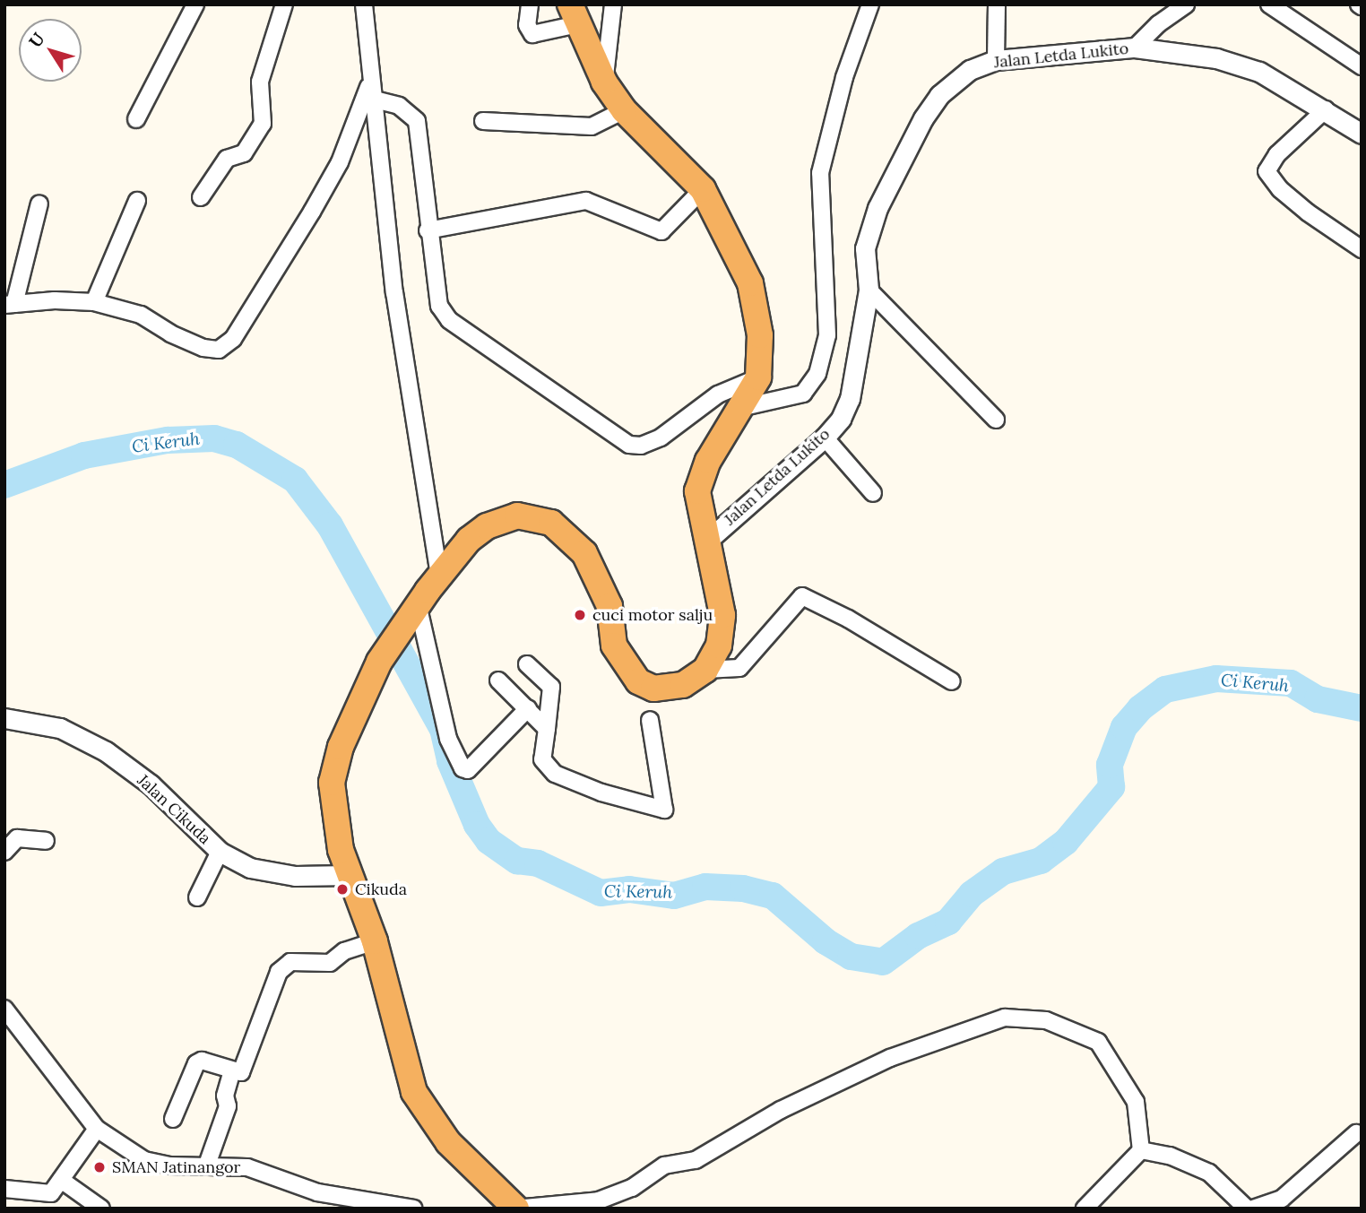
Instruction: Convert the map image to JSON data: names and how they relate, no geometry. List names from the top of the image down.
{
  "streets": {
    "street": ["Jalan Letda Lukito", "Jalan Cikuda"]
  },
  "water": ["Ci Keruh"],
  "places": ["cuci motor salju", "Cikuda", "SMAN Jatinangor"],
  "north": "top left"
}
